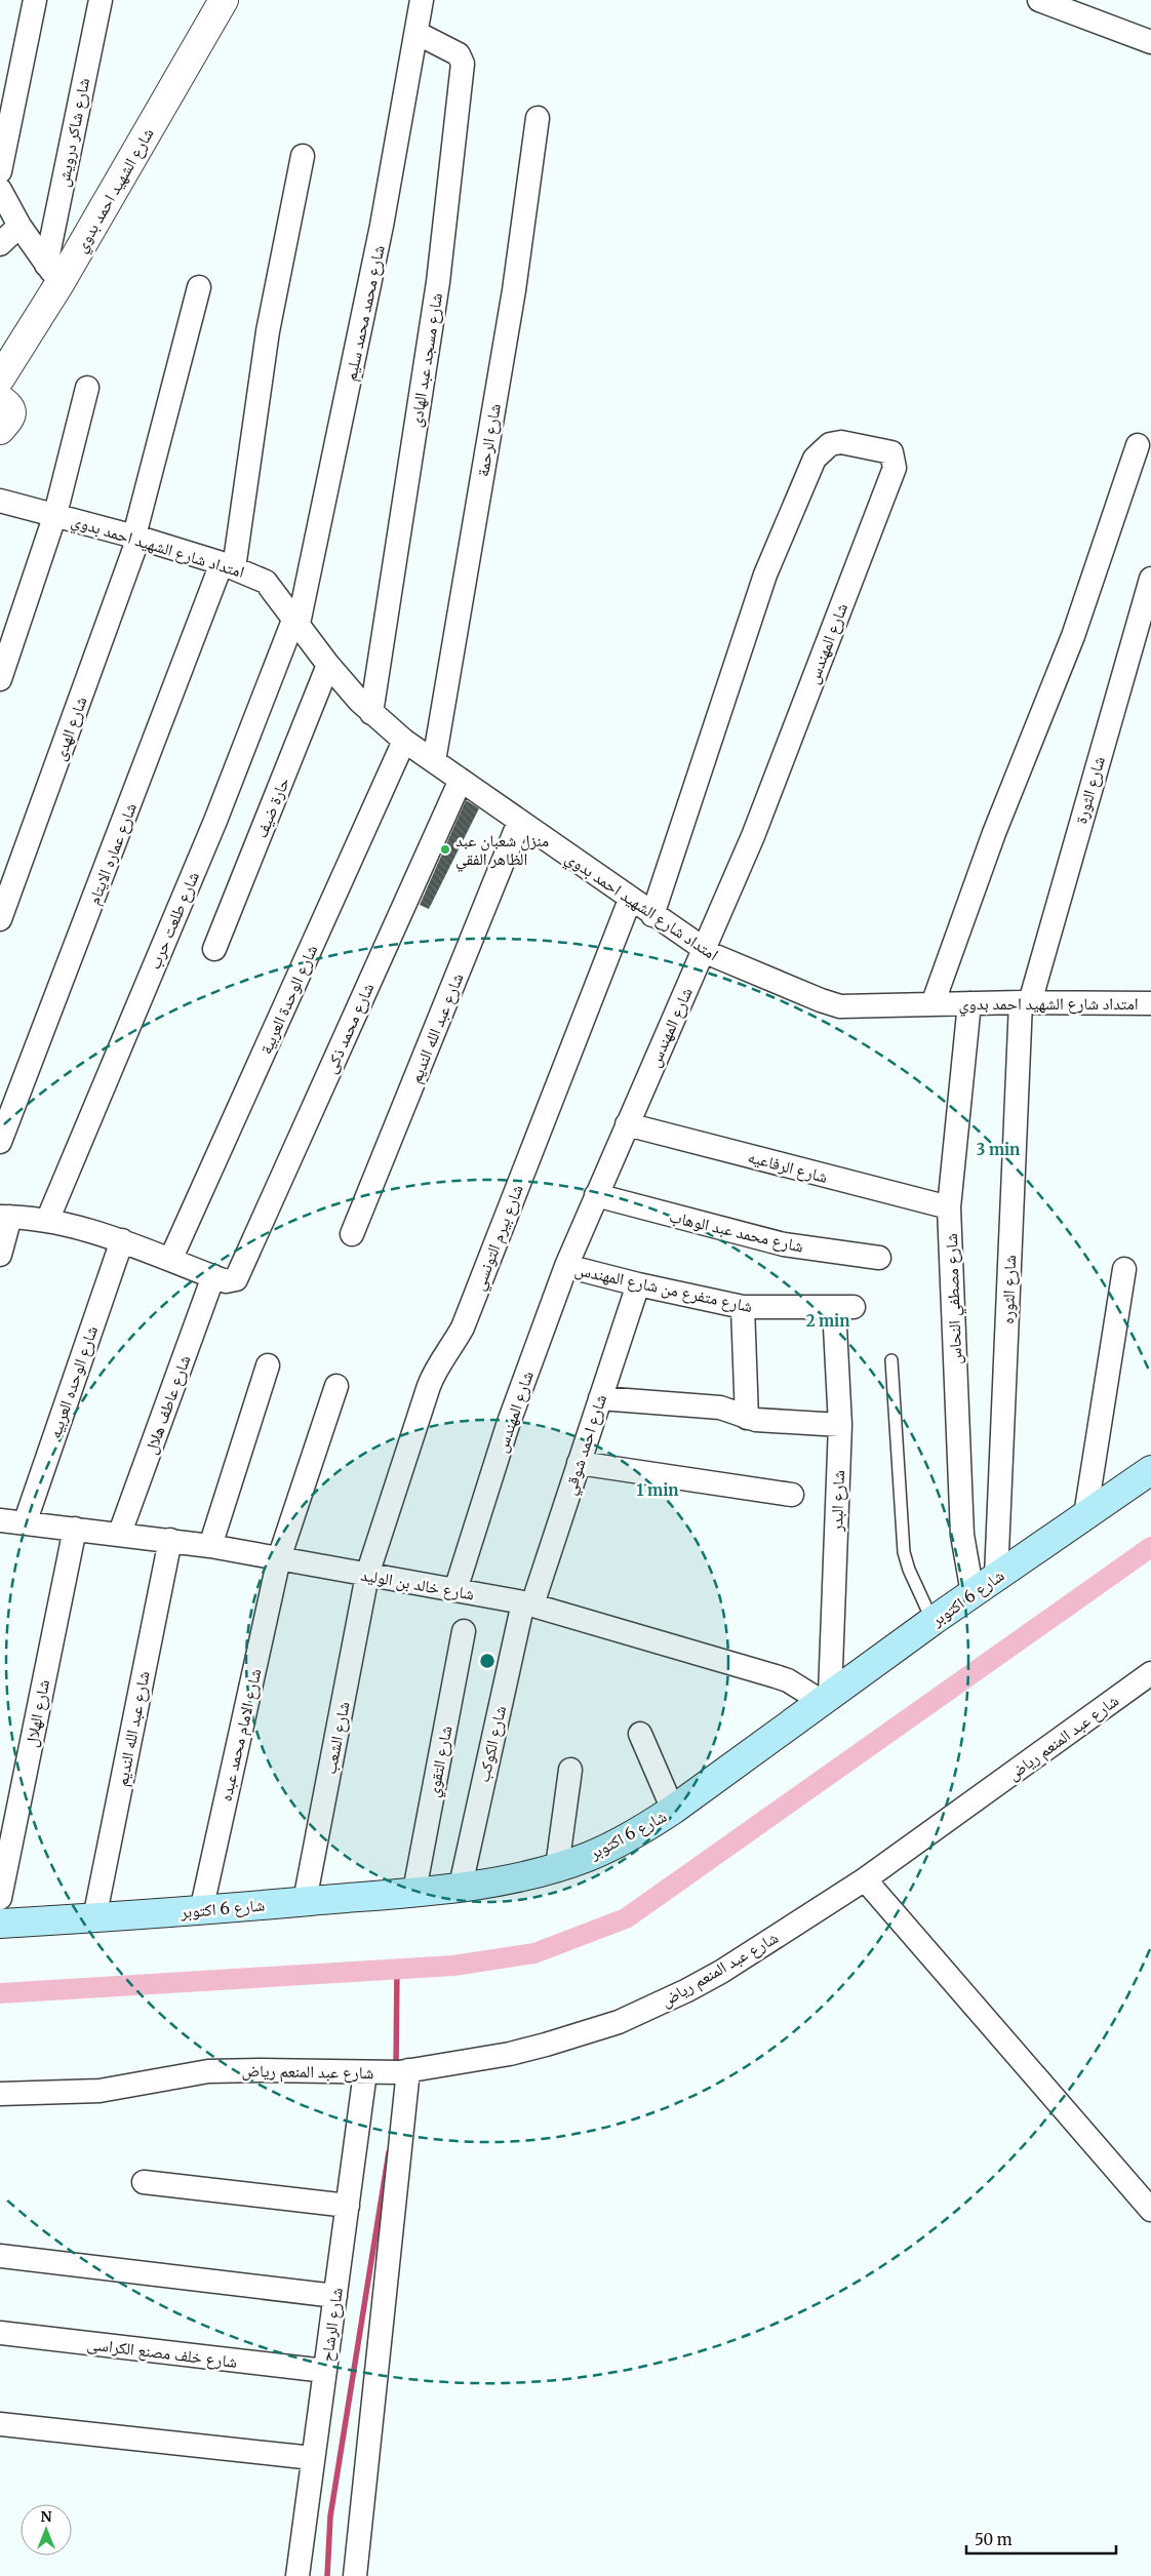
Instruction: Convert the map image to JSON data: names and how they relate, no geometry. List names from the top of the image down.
{
  "streets": {
    "main road": ["شارع 6 اكتوبر"],
    "street": [
      "شارع شاكر درويش",
      "شارع الشهيد احمد بدوي",
      "شارع محمد محمد سليم",
      "شارع مسجد عبد الهادى",
      "شارع الرحمة",
      "امتداد شارع الشهيد احمد بدوي",
      "شارع المهندس",
      "شارع الهدى",
      "شارع الثورة",
      "حارة ضيف",
      "شارع عماره الايتام",
      "شارع طلعت حرب",
      "شارع الوحدة العربية",
      "شارع محمد ذكى",
      "شارع عبد الله النديم",
      "شارع الرفاعيه",
      "شارع محمد عبد الوهاب",
      "شارع بيرم التونسي",
      "شارع متفرع من شارع المهندس",
      "شارع الثوره",
      "شارع مصطفي النحاس",
      "شارع الوحده العربيه",
      "شارع عاطف هلال",
      "شارع احمد شوقي",
      "شارع البدر",
      "شارع خالد بن الوليد",
      "شارع الهلال",
      "شارع الامام محمد عبده",
      "شارع عبد المنعم رياض",
      "شارع الشعب",
      "شارع الكوكب",
      "شارع التقوي",
      "شارع الرشاح",
      "شارع خلف مصنع الكراسى"
    ]
  },
  "crossings": [
    ["شارع شاكر درويش", "شارع الشهيد احمد بدوي"],
    ["شارع محمد محمد سليم", "شارع مسجد عبد الهادى"],
    ["شارع محمد محمد سليم", "امتداد شارع الشهيد احمد بدوي"],
    ["شارع محمد محمد سليم", "شارع طلعت حرب"],
    ["شارع مسجد عبد الهادى", "امتداد شارع الشهيد احمد بدوي"],
    ["شارع الرحمة", "امتداد شارع الشهيد احمد بدوي"],
    ["امتداد شارع الشهيد احمد بدوي", "شارع المهندس"],
    ["امتداد شارع الشهيد احمد بدوي", "شارع الهدى"],
    ["امتداد شارع الشهيد احمد بدوي", "شارع الثورة"],
    ["امتداد شارع الشهيد احمد بدوي", "حارة ضيف"],
    ["امتداد شارع الشهيد احمد بدوي", "شارع عماره الايتام"],
    ["امتداد شارع الشهيد احمد بدوي", "شارع طلعت حرب"],
    ["امتداد شارع الشهيد احمد بدوي", "شارع الوحدة العربية"],
    ["امتداد شارع الشهيد احمد بدوي", "شارع محمد ذكى"],
    ["امتداد شارع الشهيد احمد بدوي", "شارع عبد الله النديم"],
    ["امتداد شارع الشهيد احمد بدوي", "شارع بيرم التونسي"],
    ["امتداد شارع الشهيد احمد بدوي", "شارع الثوره"],
    ["امتداد شارع الشهيد احمد بدوي", "شارع مصطفي النحاس"],
    ["شارع المهندس", "شارع الرفاعيه"],
    ["شارع المهندس", "شارع محمد عبد الوهاب"],
    ["شارع المهندس", "شارع متفرع من شارع المهندس"],
    ["شارع المهندس", "شارع خالد بن الوليد"],
    ["شارع الثورة", "شارع الثوره"],
    ["شارع محمد ذكى", "شارع عاطف هلال"],
    ["شارع عبد الله النديم", "شارع خالد بن الوليد"],
    ["شارع عبد الله النديم", "شارع 6 اكتوبر"],
    ["شارع الرفاعيه", "شارع مصطفي النحاس"],
    ["شارع بيرم التونسي", "شارع خالد بن الوليد"],
    ["شارع بيرم التونسي", "شارع الشعب"],
    ["شارع متفرع من شارع المهندس", "شارع احمد شوقي"],
    ["شارع متفرع من شارع المهندس", "شارع البدر"],
    ["شارع الثوره", "شارع 6 اكتوبر"],
    ["شارع مصطفي النحاس", "شارع 6 اكتوبر"],
    ["شارع الوحده العربيه", "شارع خالد بن الوليد"],
    ["شارع عاطف هلال", "شارع خالد بن الوليد"],
    ["شارع احمد شوقي", "شارع خالد بن الوليد"],
    ["شارع احمد شوقي", "شارع الكوكب"],
    ["شارع البدر", "شارع خالد بن الوليد"],
    ["شارع البدر", "شارع 6 اكتوبر"],
    ["شارع خالد بن الوليد", "شارع 6 اكتوبر"],
    ["شارع خالد بن الوليد", "شارع الهلال"],
    ["شارع خالد بن الوليد", "شارع الامام محمد عبده"],
    ["شارع خالد بن الوليد", "شارع الشعب"],
    ["شارع خالد بن الوليد", "شارع الكوكب"],
    ["شارع 6 اكتوبر", "شارع الامام محمد عبده"],
    ["شارع 6 اكتوبر", "شارع الشعب"],
    ["شارع 6 اكتوبر", "شارع الكوكب"],
    ["شارع 6 اكتوبر", "شارع التقوي"],
    ["شارع عبد المنعم رياض", "شارع الرشاح"],
    ["شارع الرشاح", "شارع خلف مصنع الكراسى"]
  ],
  "places": ["منزل شعبان عبد الظاهر الفقي"],
  "scale_bar": "50 m",
  "north": "top",
  "rings": ["3 min", "2 min", "1 min"]
}
